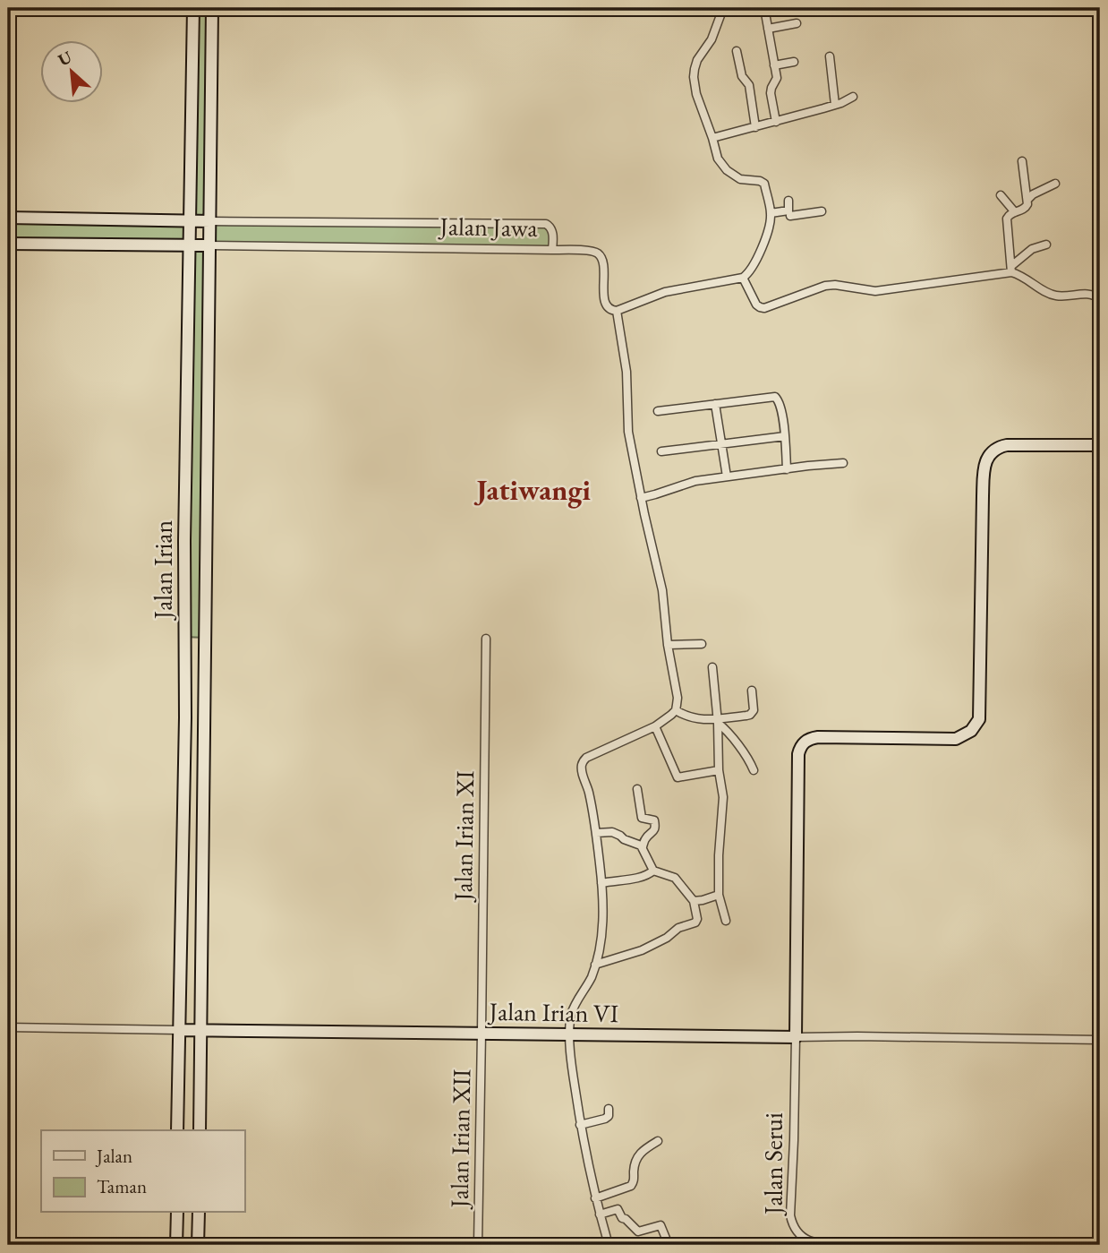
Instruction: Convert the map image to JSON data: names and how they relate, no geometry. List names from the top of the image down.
{
  "streets": {
    "street": [
      "Jalan Jawa",
      "Jalan Irian",
      "Jalan Irian XI",
      "Jalan Irian VI",
      "Jalan Irian XII",
      "Jalan Serui"
    ]
  },
  "crossings": [
    ["Jalan Jawa", "Jalan Irian"],
    ["Jalan Irian", "Jalan Irian VI"],
    ["Jalan Irian XI", "Jalan Irian VI"],
    ["Jalan Irian XI", "Jalan Irian XII"],
    ["Jalan Irian VI", "Jalan Irian XII"],
    ["Jalan Irian VI", "Jalan Serui"]
  ],
  "districts": ["Jatiwangi"],
  "legend": ["Jalan", "Taman"],
  "north": "top left"
}
